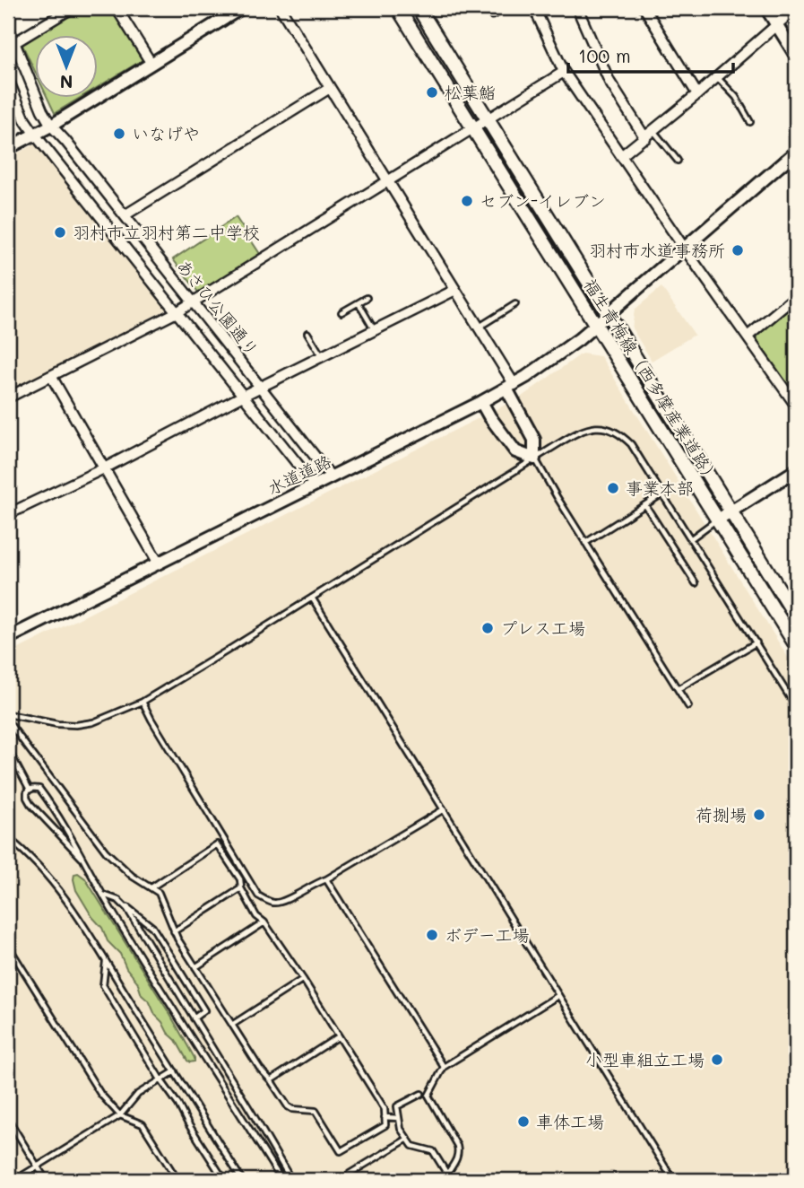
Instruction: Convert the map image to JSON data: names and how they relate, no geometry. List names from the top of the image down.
{
  "streets": {
    "main road": ["福生青梅線（西多摩産業道路）"],
    "street": ["あさひ公園通り", "水道道路"]
  },
  "crossings": [
    ["あさひ公園通り", "水道道路"],
    ["福生青梅線（西多摩産業道路）", "水道道路"]
  ],
  "places": [
    "松葉鮨",
    "いなげや",
    "セブン-イレブン",
    "羽村市立羽村第二中学校",
    "羽村市水道事務所",
    "事業本部",
    "プレス工場",
    "荷捌場",
    "ボデー工場",
    "小型車組立工場",
    "車体工場"
  ],
  "scale_bar": "100 m",
  "north": "bottom"
}
